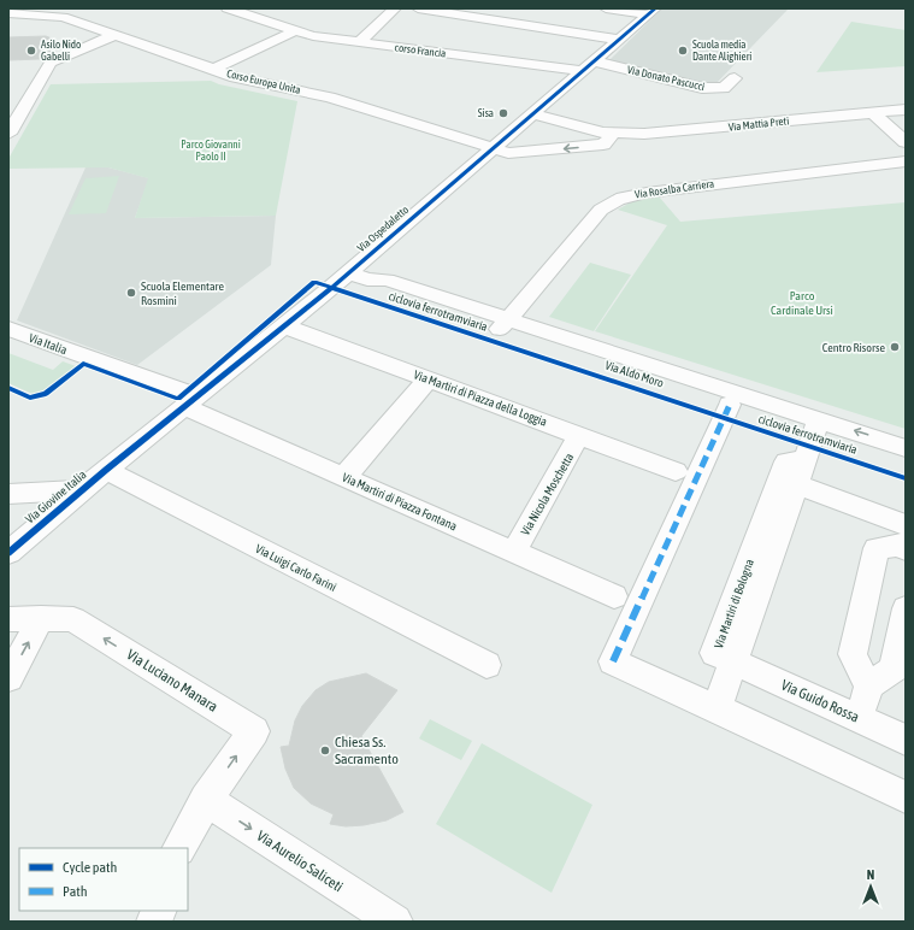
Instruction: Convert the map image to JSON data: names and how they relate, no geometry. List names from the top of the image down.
{
  "streets": {
    "street": [
      "corso Francia",
      "Via Donato Pascucci",
      "Corso Europa Unita",
      "Via Mattia Preti",
      "Via Rosalba Carriera",
      "Via Ospedaletto",
      "Via Italia",
      "Via Aldo Moro",
      "Via Martiri di Piazza della Loggia",
      "Via Nicola Moschetta",
      "Via Giovine Italia",
      "Via Martiri di Piazza Fontana",
      "Via Luigi Carlo Farini",
      "Via Martiri di Bologna",
      "Via Luciano Manara",
      "Via Guido Rossa",
      "Via Aurelio Saliceti"
    ],
    "cycle path": ["ciclovia ferrotramviaria"]
  },
  "crossings": [
    ["corso Francia", "Via Donato Pascucci"],
    ["corso Francia", "Via Ospedaletto"],
    ["Via Donato Pascucci", "Via Ospedaletto"],
    ["Corso Europa Unita", "Via Ospedaletto"],
    ["Via Mattia Preti", "Via Ospedaletto"],
    ["Via Rosalba Carriera", "Via Aldo Moro"],
    ["Via Ospedaletto", "Via Italia"],
    ["Via Ospedaletto", "Via Aldo Moro"],
    ["Via Ospedaletto", "Via Martiri di Piazza della Loggia"],
    ["Via Ospedaletto", "Via Giovine Italia"],
    ["Via Ospedaletto", "Via Martiri di Piazza Fontana"],
    ["Via Ospedaletto", "Via Luigi Carlo Farini"],
    ["Via Italia", "Via Martiri di Piazza Fontana"],
    ["Via Martiri di Piazza della Loggia", "Via Nicola Moschetta"],
    ["Via Nicola Moschetta", "Via Martiri di Piazza Fontana"],
    ["Via Giovine Italia", "Via Luigi Carlo Farini"],
    ["Via Martiri di Bologna", "Via Guido Rossa"],
    ["Via Luciano Manara", "Via Aurelio Saliceti"]
  ],
  "one_way": ["Via Aurelio Saliceti"],
  "parks": ["Parco Giovanni Paolo II", "Parco Cardinale Ursi"],
  "places": [
    "Asilo Nido Gabelli",
    "Scuola media Dante Alighieri",
    "Sisa",
    "Scuola Elementare Rosmini",
    "Centro Risorse",
    "Chiesa Ss. Sacramento"
  ],
  "legend": ["Cycle path", "Path"],
  "north": "top"
}
